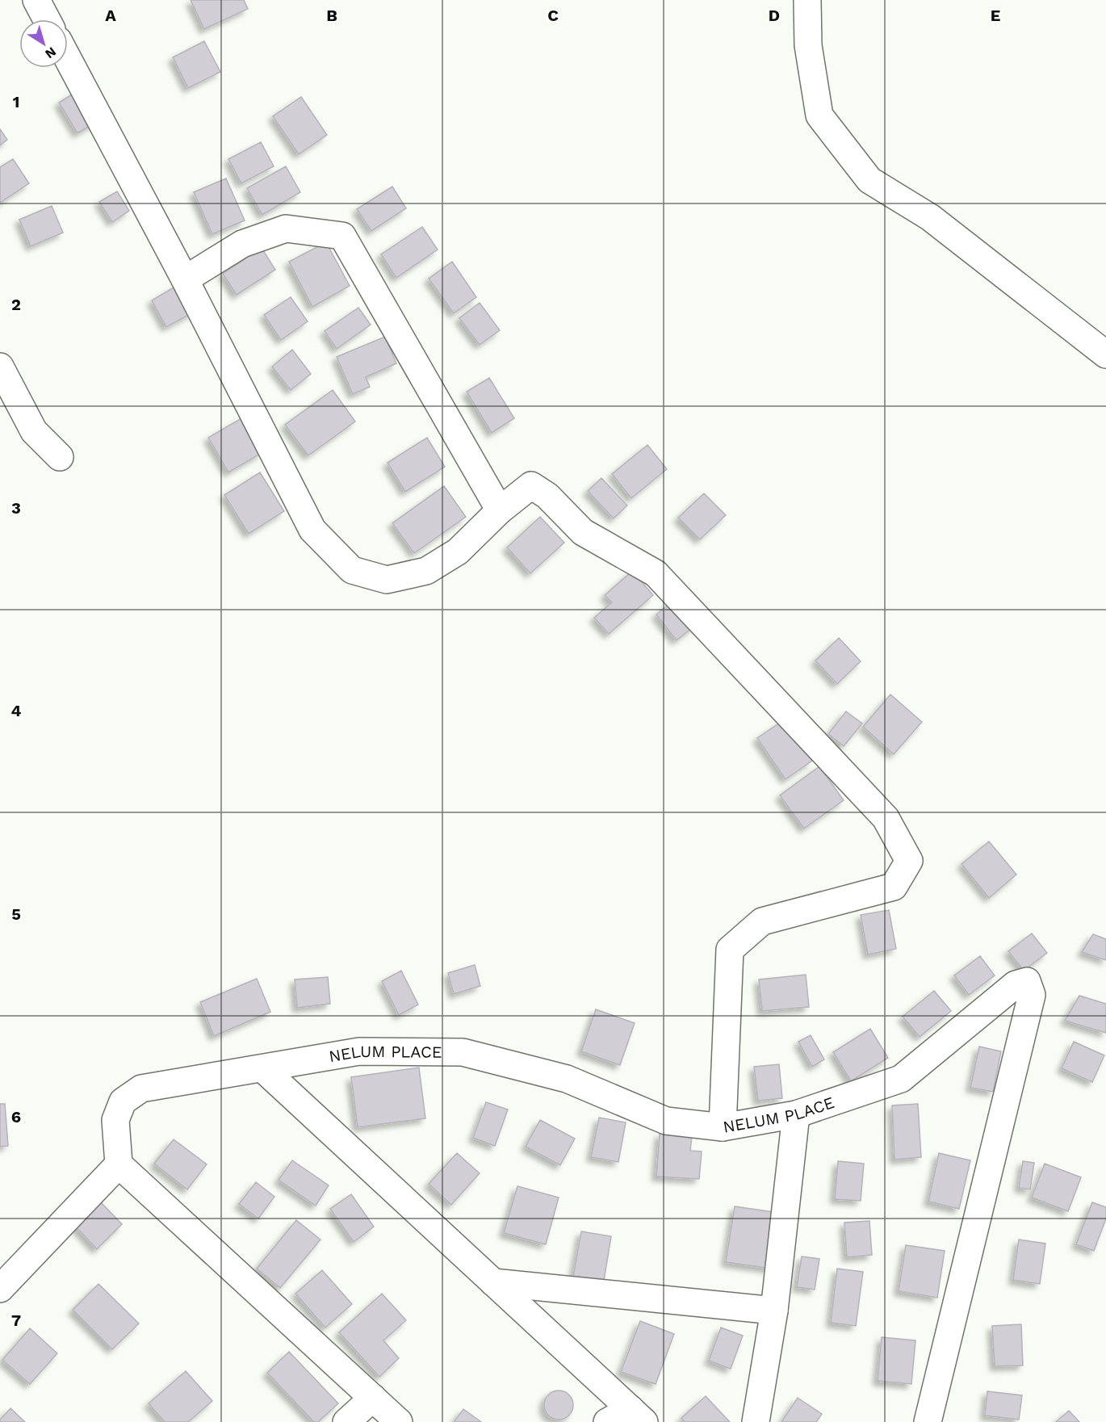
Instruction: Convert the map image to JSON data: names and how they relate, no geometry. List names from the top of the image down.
{
  "streets": {
    "street": ["NELUM PLACE"]
  },
  "north": "bottom right",
  "grid": {
    "columns": [
      "A",
      "B",
      "C",
      "D",
      "E"
    ],
    "rows": [
      "1",
      "2",
      "3",
      "4",
      "5",
      "6",
      "7"
    ]
  }
}
